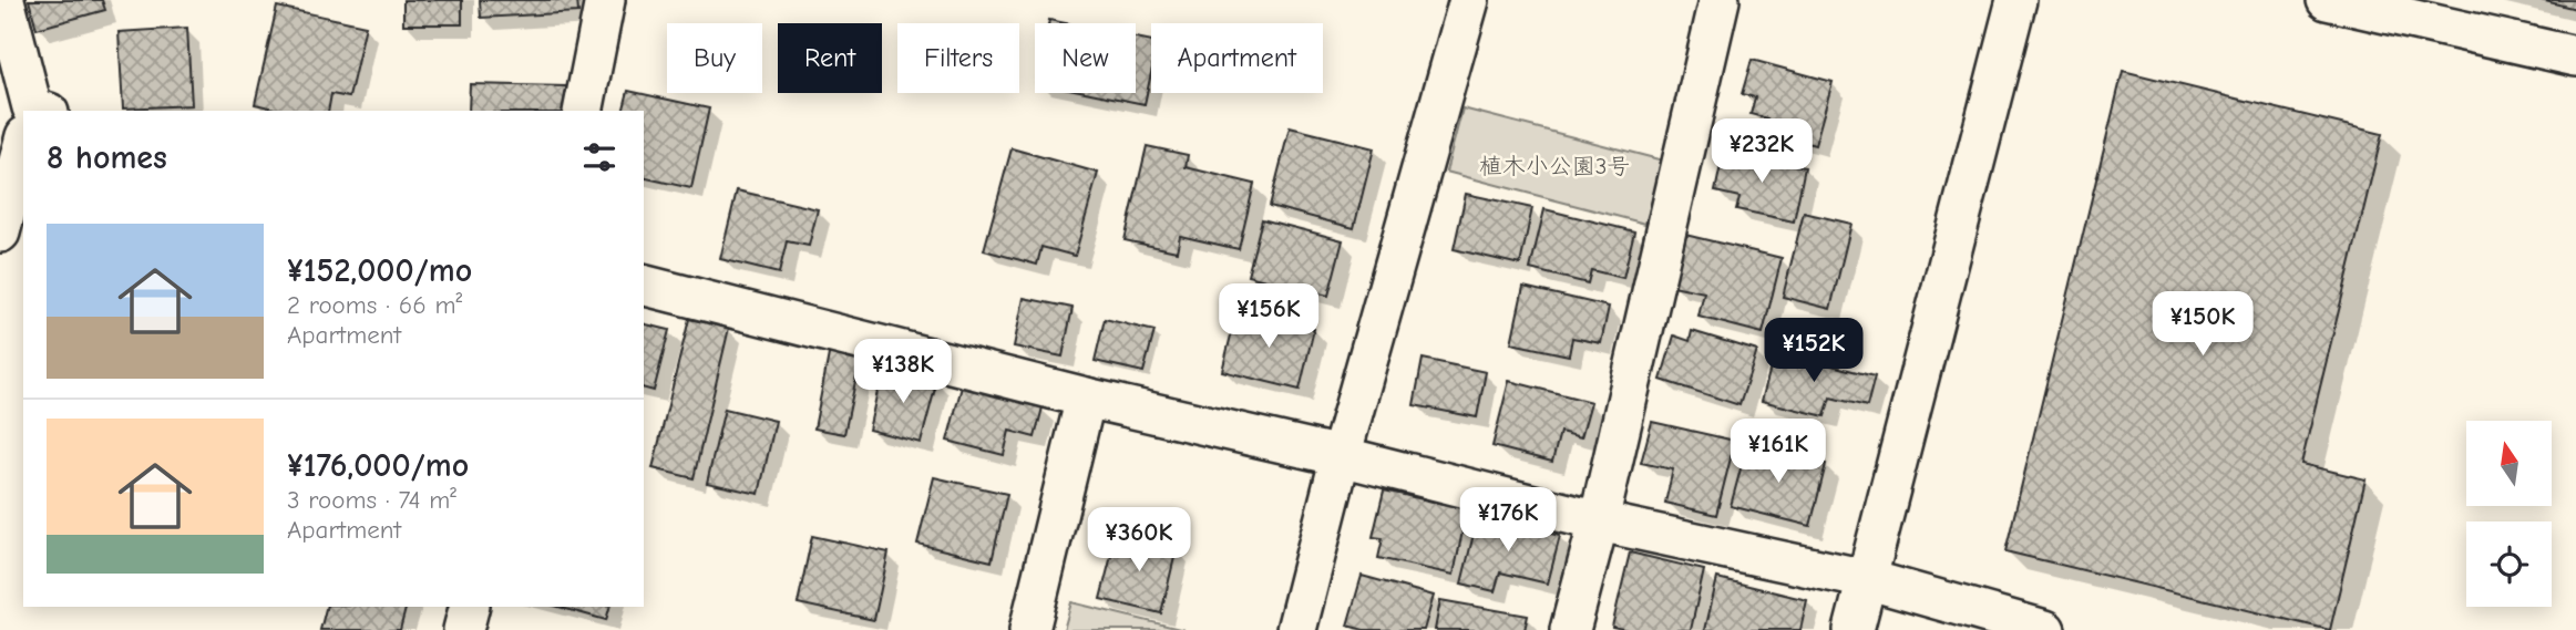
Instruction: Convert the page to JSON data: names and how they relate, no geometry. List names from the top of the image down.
{
  "parks": ["植木小公園3号"],
  "north": "top",
  "page": {
    "chip": [
      "Buy",
      "Rent",
      "Filters",
      "New",
      "Apartment"
    ],
    "heading": "8 homes",
    "price": [
      "¥232K",
      "¥156K",
      "¥150K",
      "¥152K",
      "¥138K",
      "¥161K",
      "¥176K",
      "¥360K"
    ],
    "list": [
      {
        "name": "¥152,000/mo",
        "note": "2 rooms · 66 m² · Apartment"
      },
      {
        "name": "¥176,000/mo",
        "note": "3 rooms · 74 m² · Apartment"
      }
    ]
  }
}
